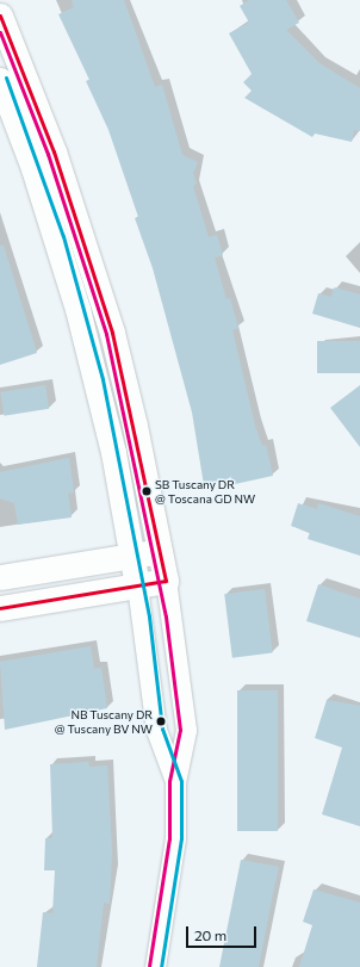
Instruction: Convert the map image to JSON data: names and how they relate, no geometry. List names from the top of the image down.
{
  "places": ["SB Tuscany DR @ Toscana GD NW", "NB Tuscany DR @ Tuscany BV NW"],
  "scale_bar": "20 m"
}
